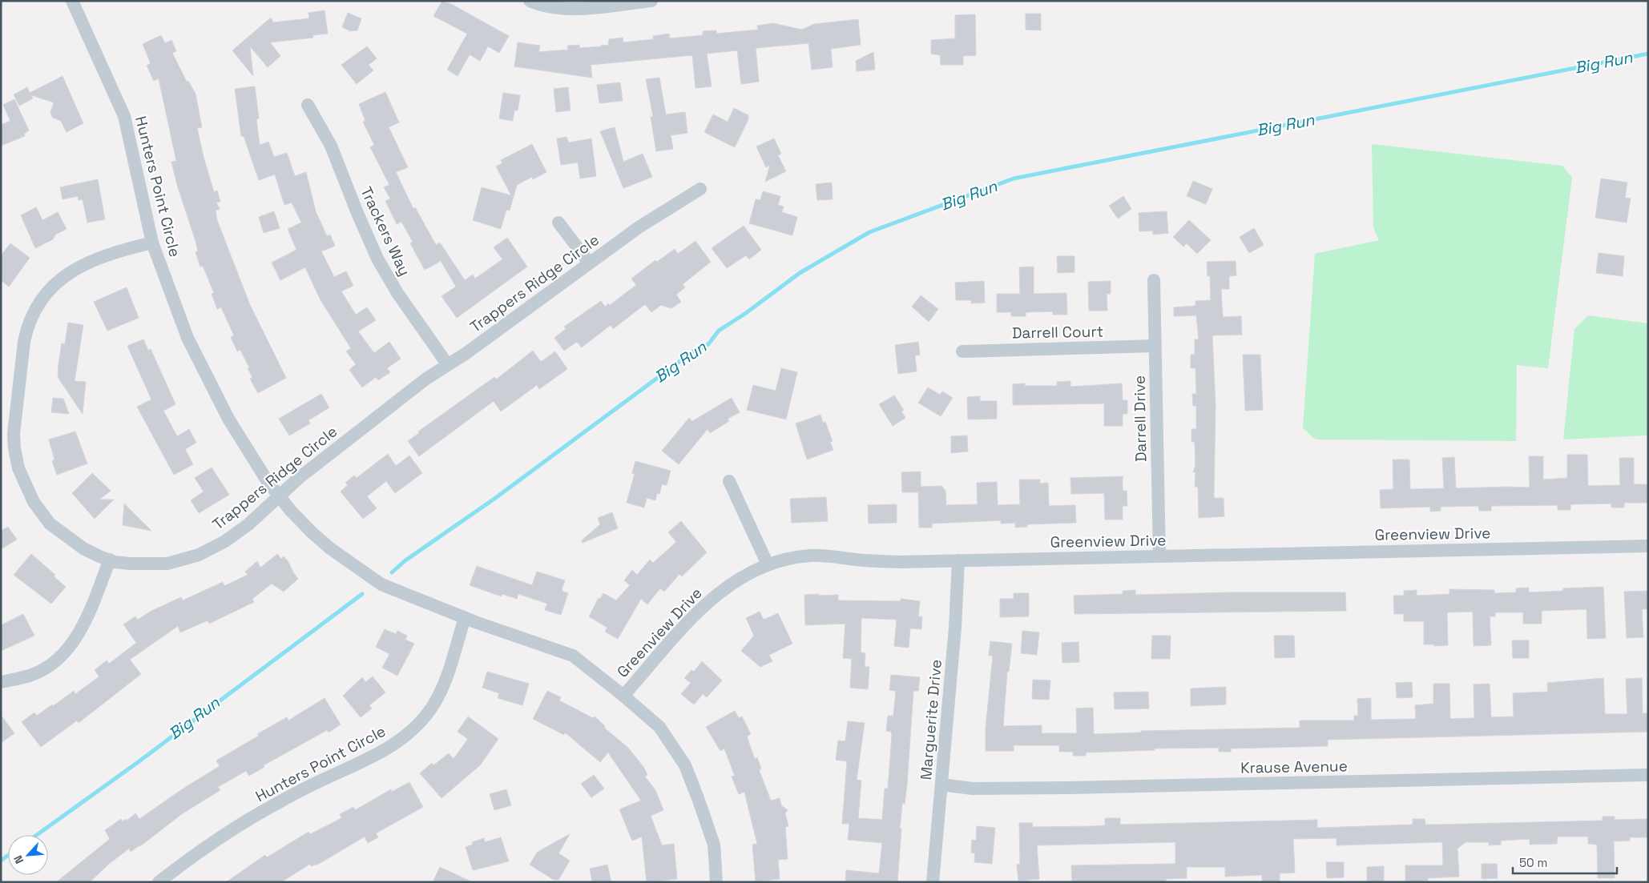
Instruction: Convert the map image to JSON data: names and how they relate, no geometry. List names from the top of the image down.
{
  "streets": {
    "street": [
      "Hunters Point Circle",
      "Trackers Way",
      "Trappers Ridge Circle",
      "Darrell Court",
      "Darrell Drive",
      "Greenview Drive",
      "Marguerite Drive",
      "Krause Avenue"
    ]
  },
  "crossings": [
    ["Hunters Point Circle", "Trappers Ridge Circle"],
    ["Hunters Point Circle", "Greenview Drive"],
    ["Trackers Way", "Trappers Ridge Circle"],
    ["Darrell Court", "Darrell Drive"],
    ["Darrell Drive", "Greenview Drive"],
    ["Greenview Drive", "Marguerite Drive"],
    ["Marguerite Drive", "Krause Avenue"]
  ],
  "water": ["Big Run"],
  "scale_bar": "50 m",
  "north": "bottom left"
}
